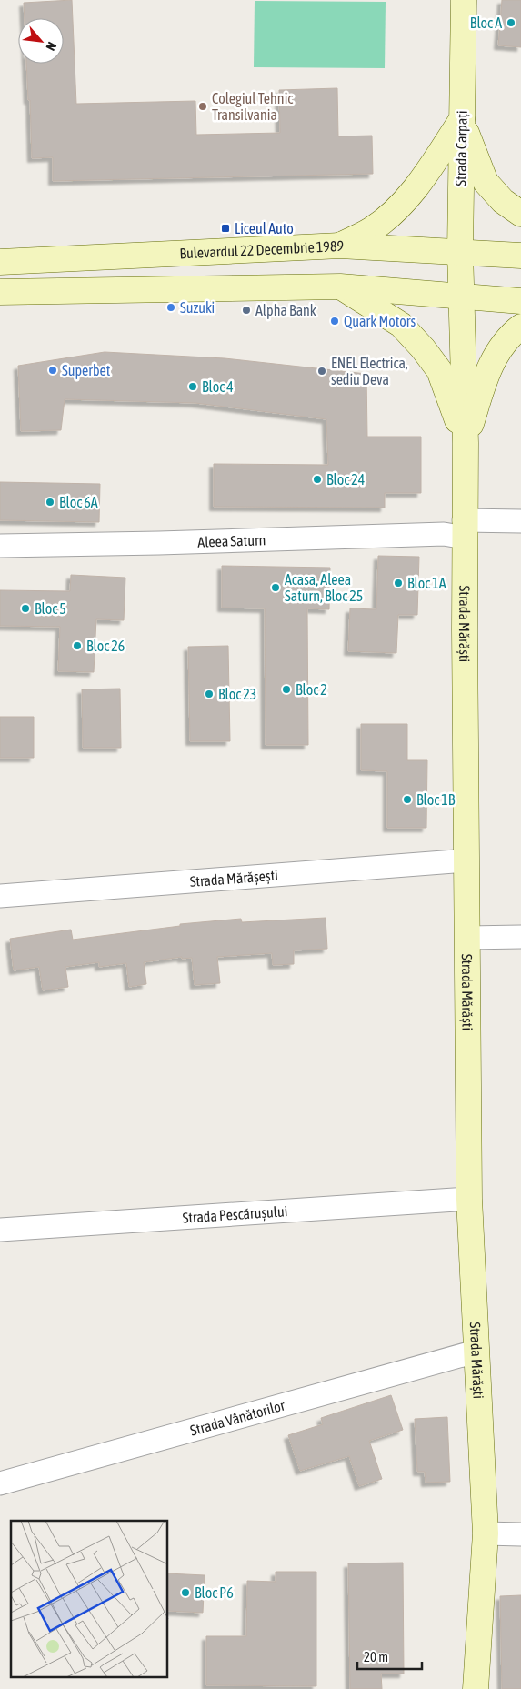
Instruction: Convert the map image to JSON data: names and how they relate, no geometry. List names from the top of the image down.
{
  "streets": {
    "main road": ["Strada Carpați", "Bulevardul 22 Decembrie 1989", "Strada Mărăști"],
    "street": [
      "Aleea Saturn",
      "Strada Mărășești",
      "Strada Pescărușului",
      "Strada Vânătorilor"
    ]
  },
  "crossings": [
    ["Strada Carpați", "Bulevardul 22 Decembrie 1989"],
    ["Strada Carpați", "Strada Mărăști"],
    ["Aleea Saturn", "Strada Mărăști"],
    ["Strada Mărăști", "Strada Mărășești"],
    ["Strada Mărăști", "Strada Pescărușului"],
    ["Strada Mărăști", "Strada Vânătorilor"]
  ],
  "places": {
    "other": [
      "Bloc A",
      "Colegiul Tehnic Transilvania",
      "Suzuki",
      "Alpha Bank",
      "Quark Motors",
      "Superbet",
      "ENEL Electrica, sediu Deva",
      "Bloc 4",
      "Bloc 24",
      "Bloc 6A",
      "Bloc 1A",
      "Acasa, Aleea Saturn, Bloc 25",
      "Bloc 5",
      "Bloc 26",
      "Bloc 2",
      "Bloc 23",
      "Bloc 1B",
      "Bloc P6"
    ],
    "transit": ["Liceul Auto"]
  },
  "scale_bar": "20 m",
  "north": "bottom right"
}
